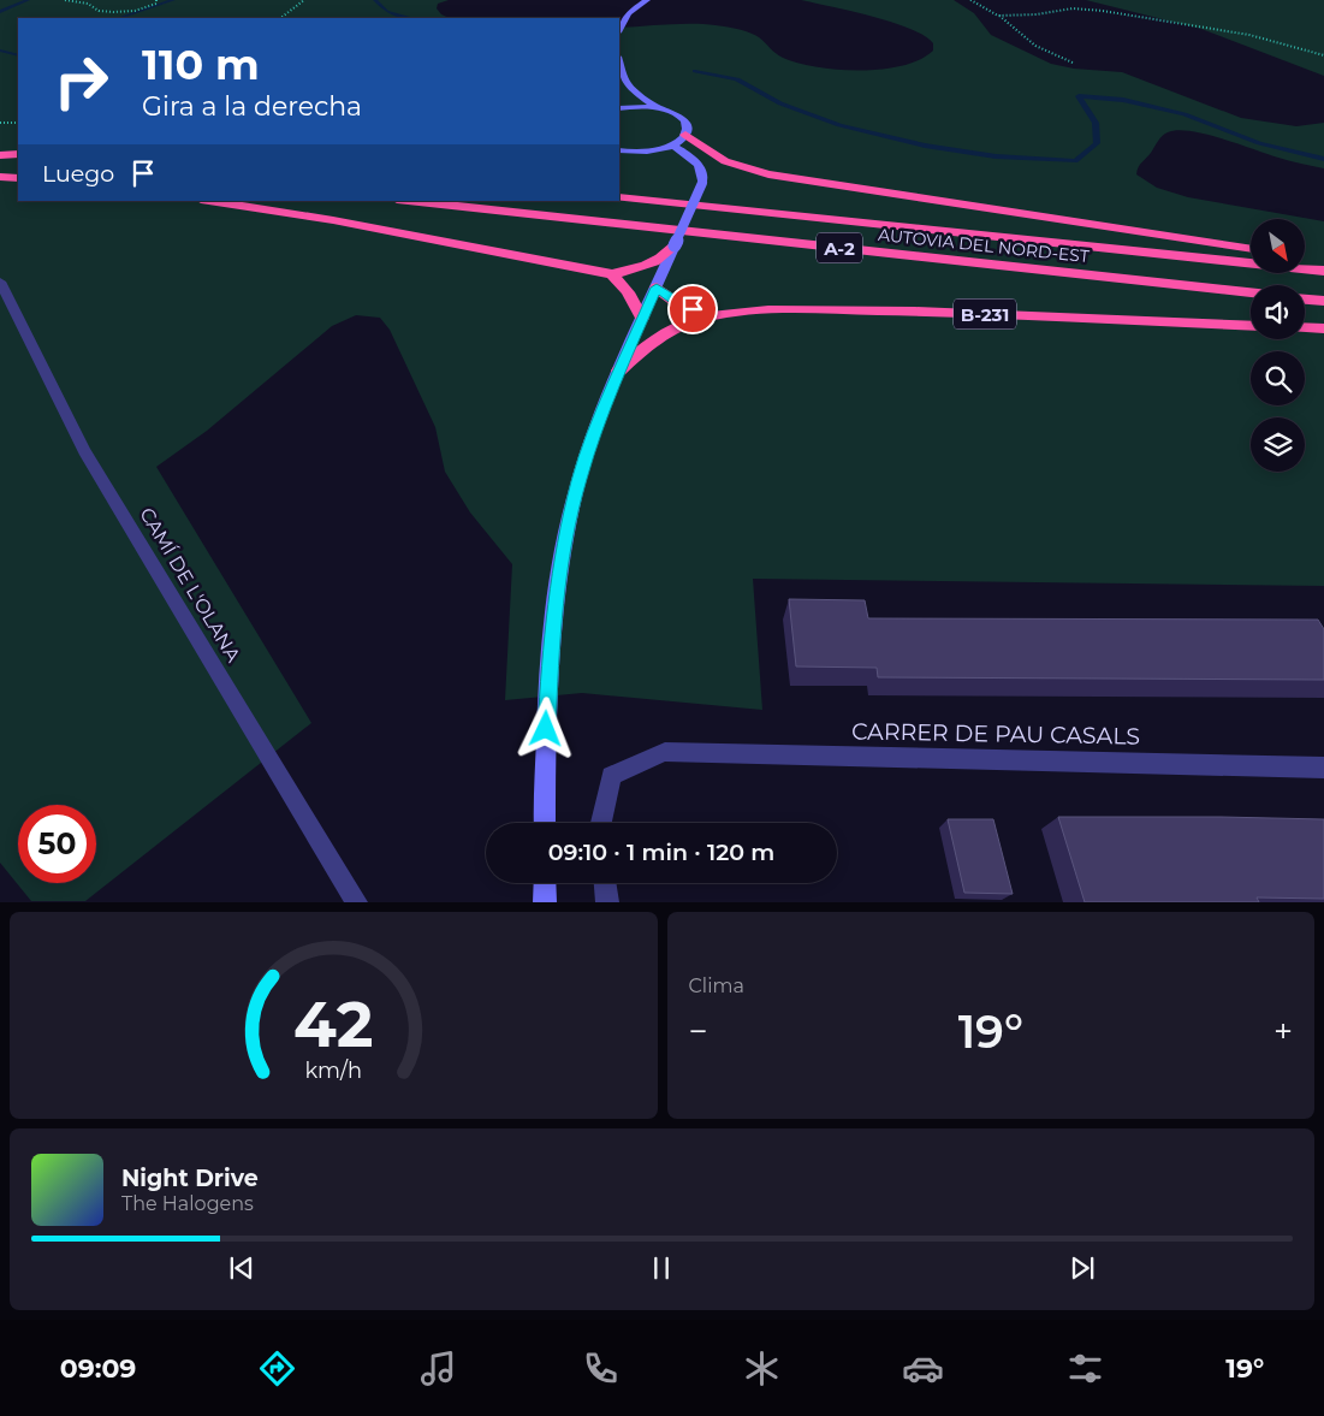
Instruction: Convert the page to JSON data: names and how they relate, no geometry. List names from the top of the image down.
{
  "streets": {
    "highway": ["AUTOVIA DEL NORD-EST", "A-2", "B-231"],
    "street": ["CAMÍ DE L'OLANA", "CARRER DE PAU CASALS"]
  },
  "north": "bottom right",
  "page": {
    "turn": ["110 m", "Gira a la derecha"],
    "then": "Luego",
    "limit": "50",
    "trip": "09:10 · 1 min · 120 m",
    "tile": "Clima",
    "heat": ["−", "19°", "+"],
    "song": ["Night Drive", "The Halogens"],
    "tabs": ["09:09", "19°"],
    "gauge": ["42", "km/h"]
  }
}
